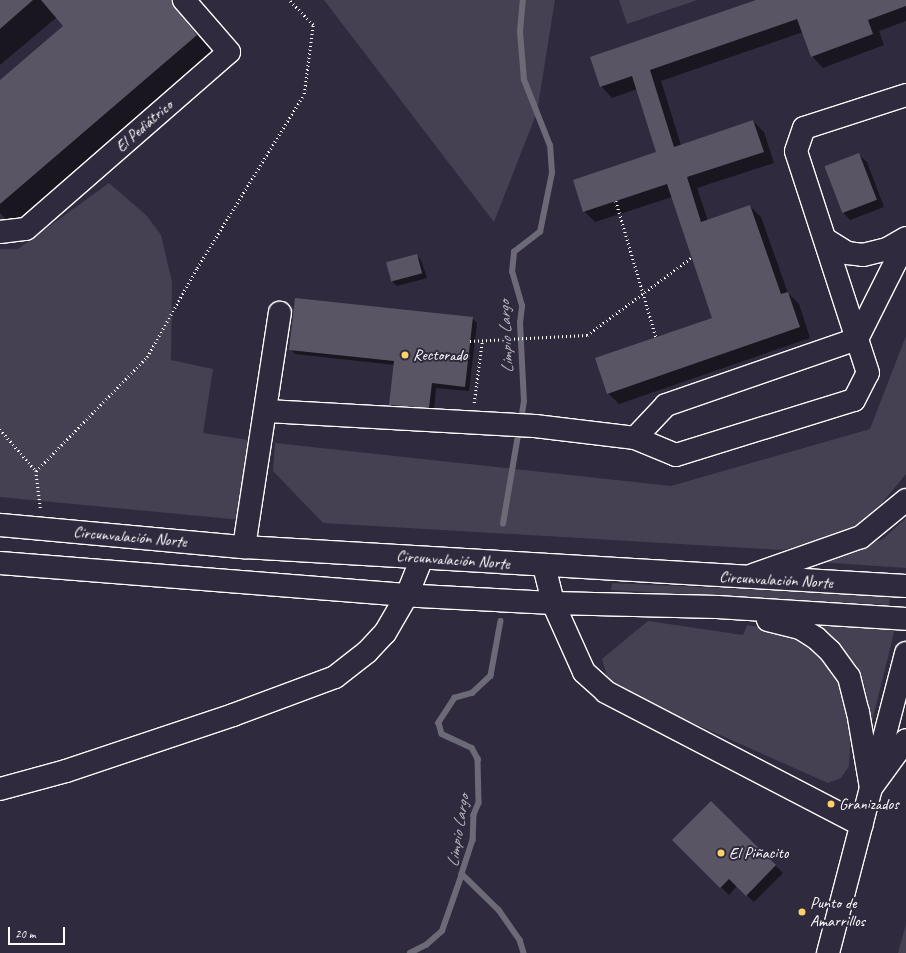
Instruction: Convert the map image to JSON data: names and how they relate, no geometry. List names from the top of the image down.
{
  "streets": {
    "main road": ["El Pediátrico", "Circunvalación Norte"]
  },
  "water": ["Limpio Largo"],
  "places": [
    "Rectorado",
    "Granizados",
    "El Piñacito",
    "Punto de Amarrillos"
  ],
  "scale_bar": "20 m"
}
